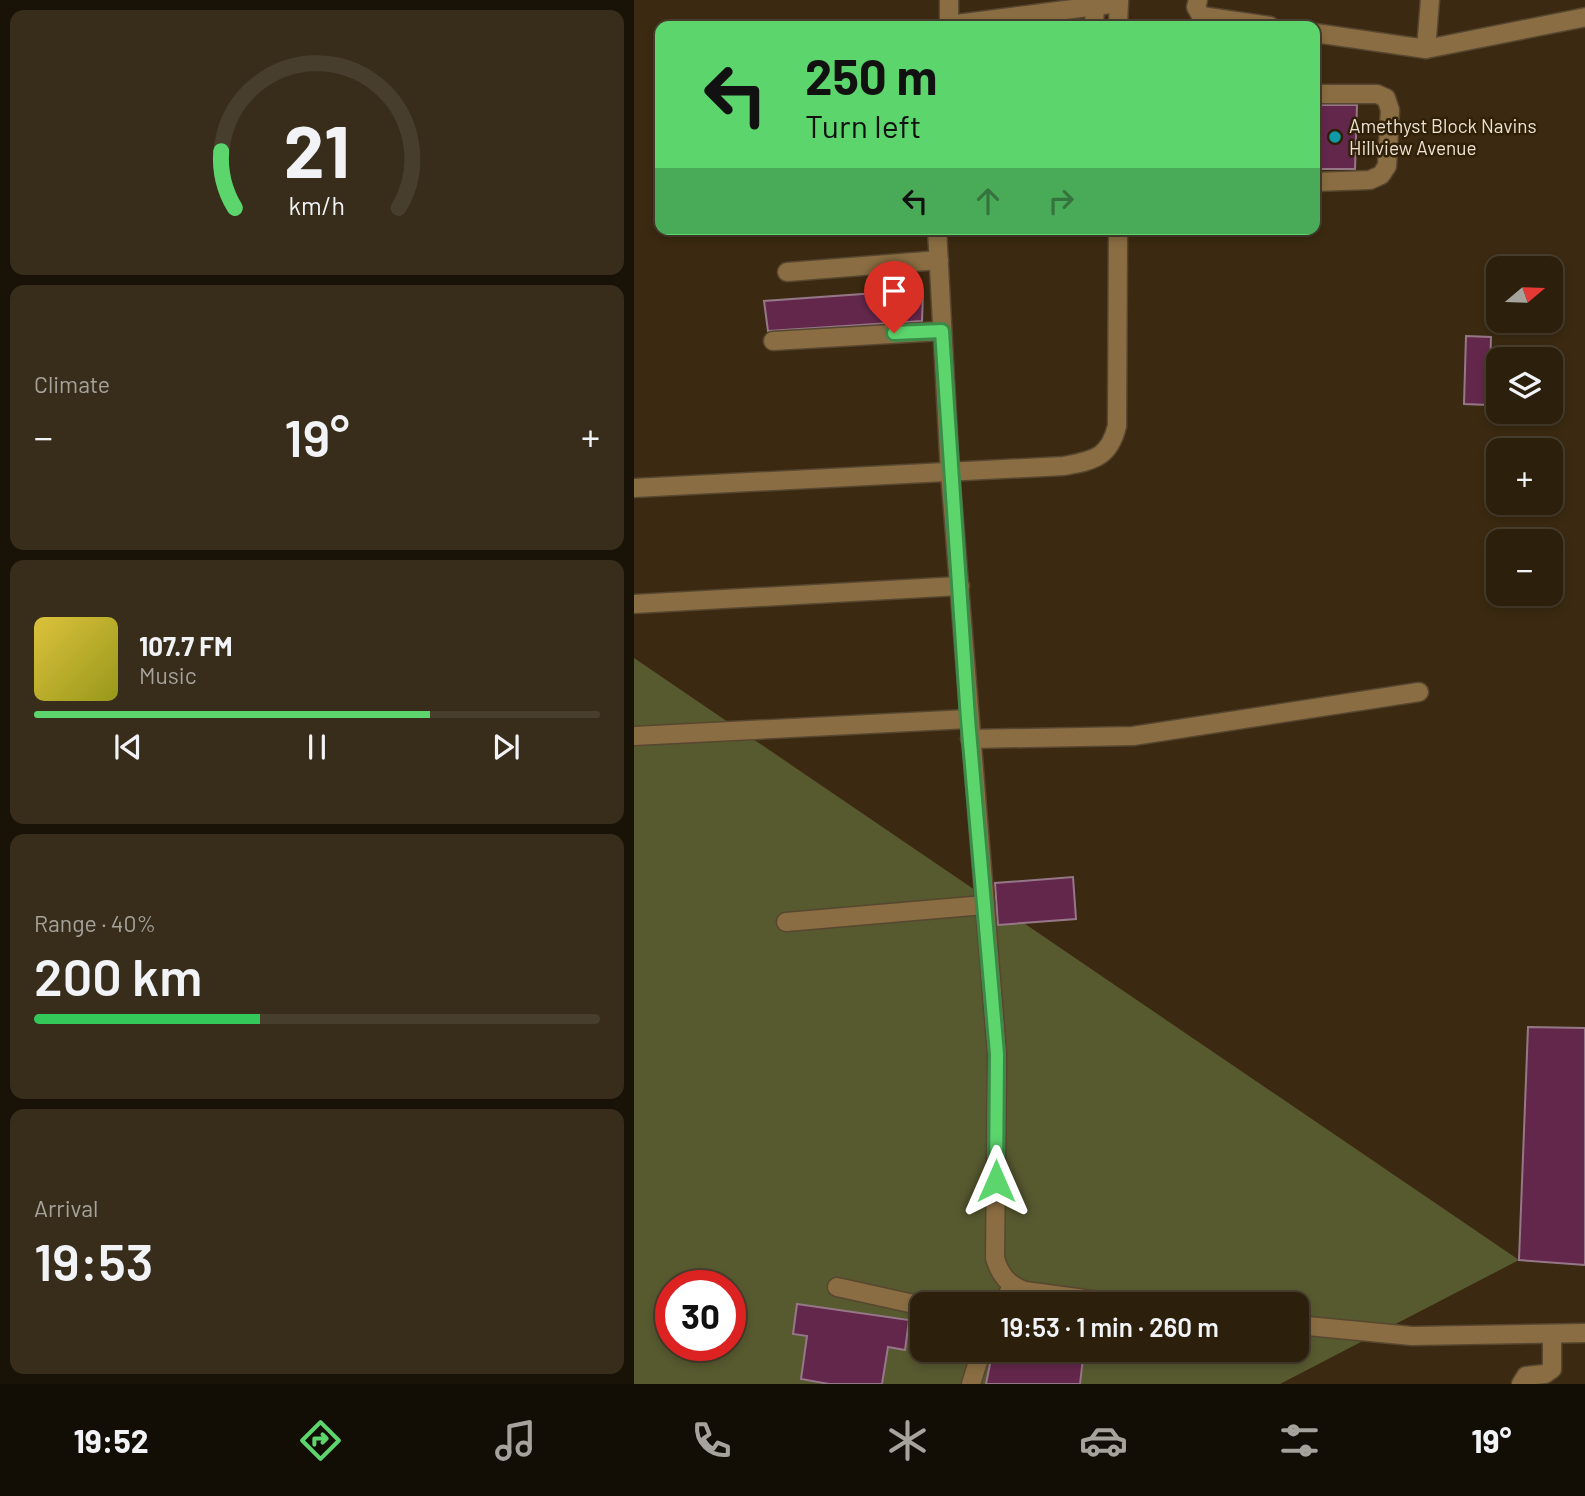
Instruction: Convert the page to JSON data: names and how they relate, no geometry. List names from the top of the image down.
{
  "places": ["Amethyst Block Navins Hillview Avenue"],
  "north": "right",
  "page": {
    "turn": ["250 m", "Turn left"],
    "map_buttons": ["+", "−"],
    "tile": [
      "Climate",
      ["Range · 40%", "200 km"],
      ["Arrival", "19:53"]
    ],
    "heat": ["−", "19°", "+"],
    "song": ["107.7 FM", "Music"],
    "limit": "30",
    "trip": "19:53 · 1 min · 260 m",
    "tabs": ["19:52", "19°"],
    "gauge": ["21", "km/h"]
  }
}
